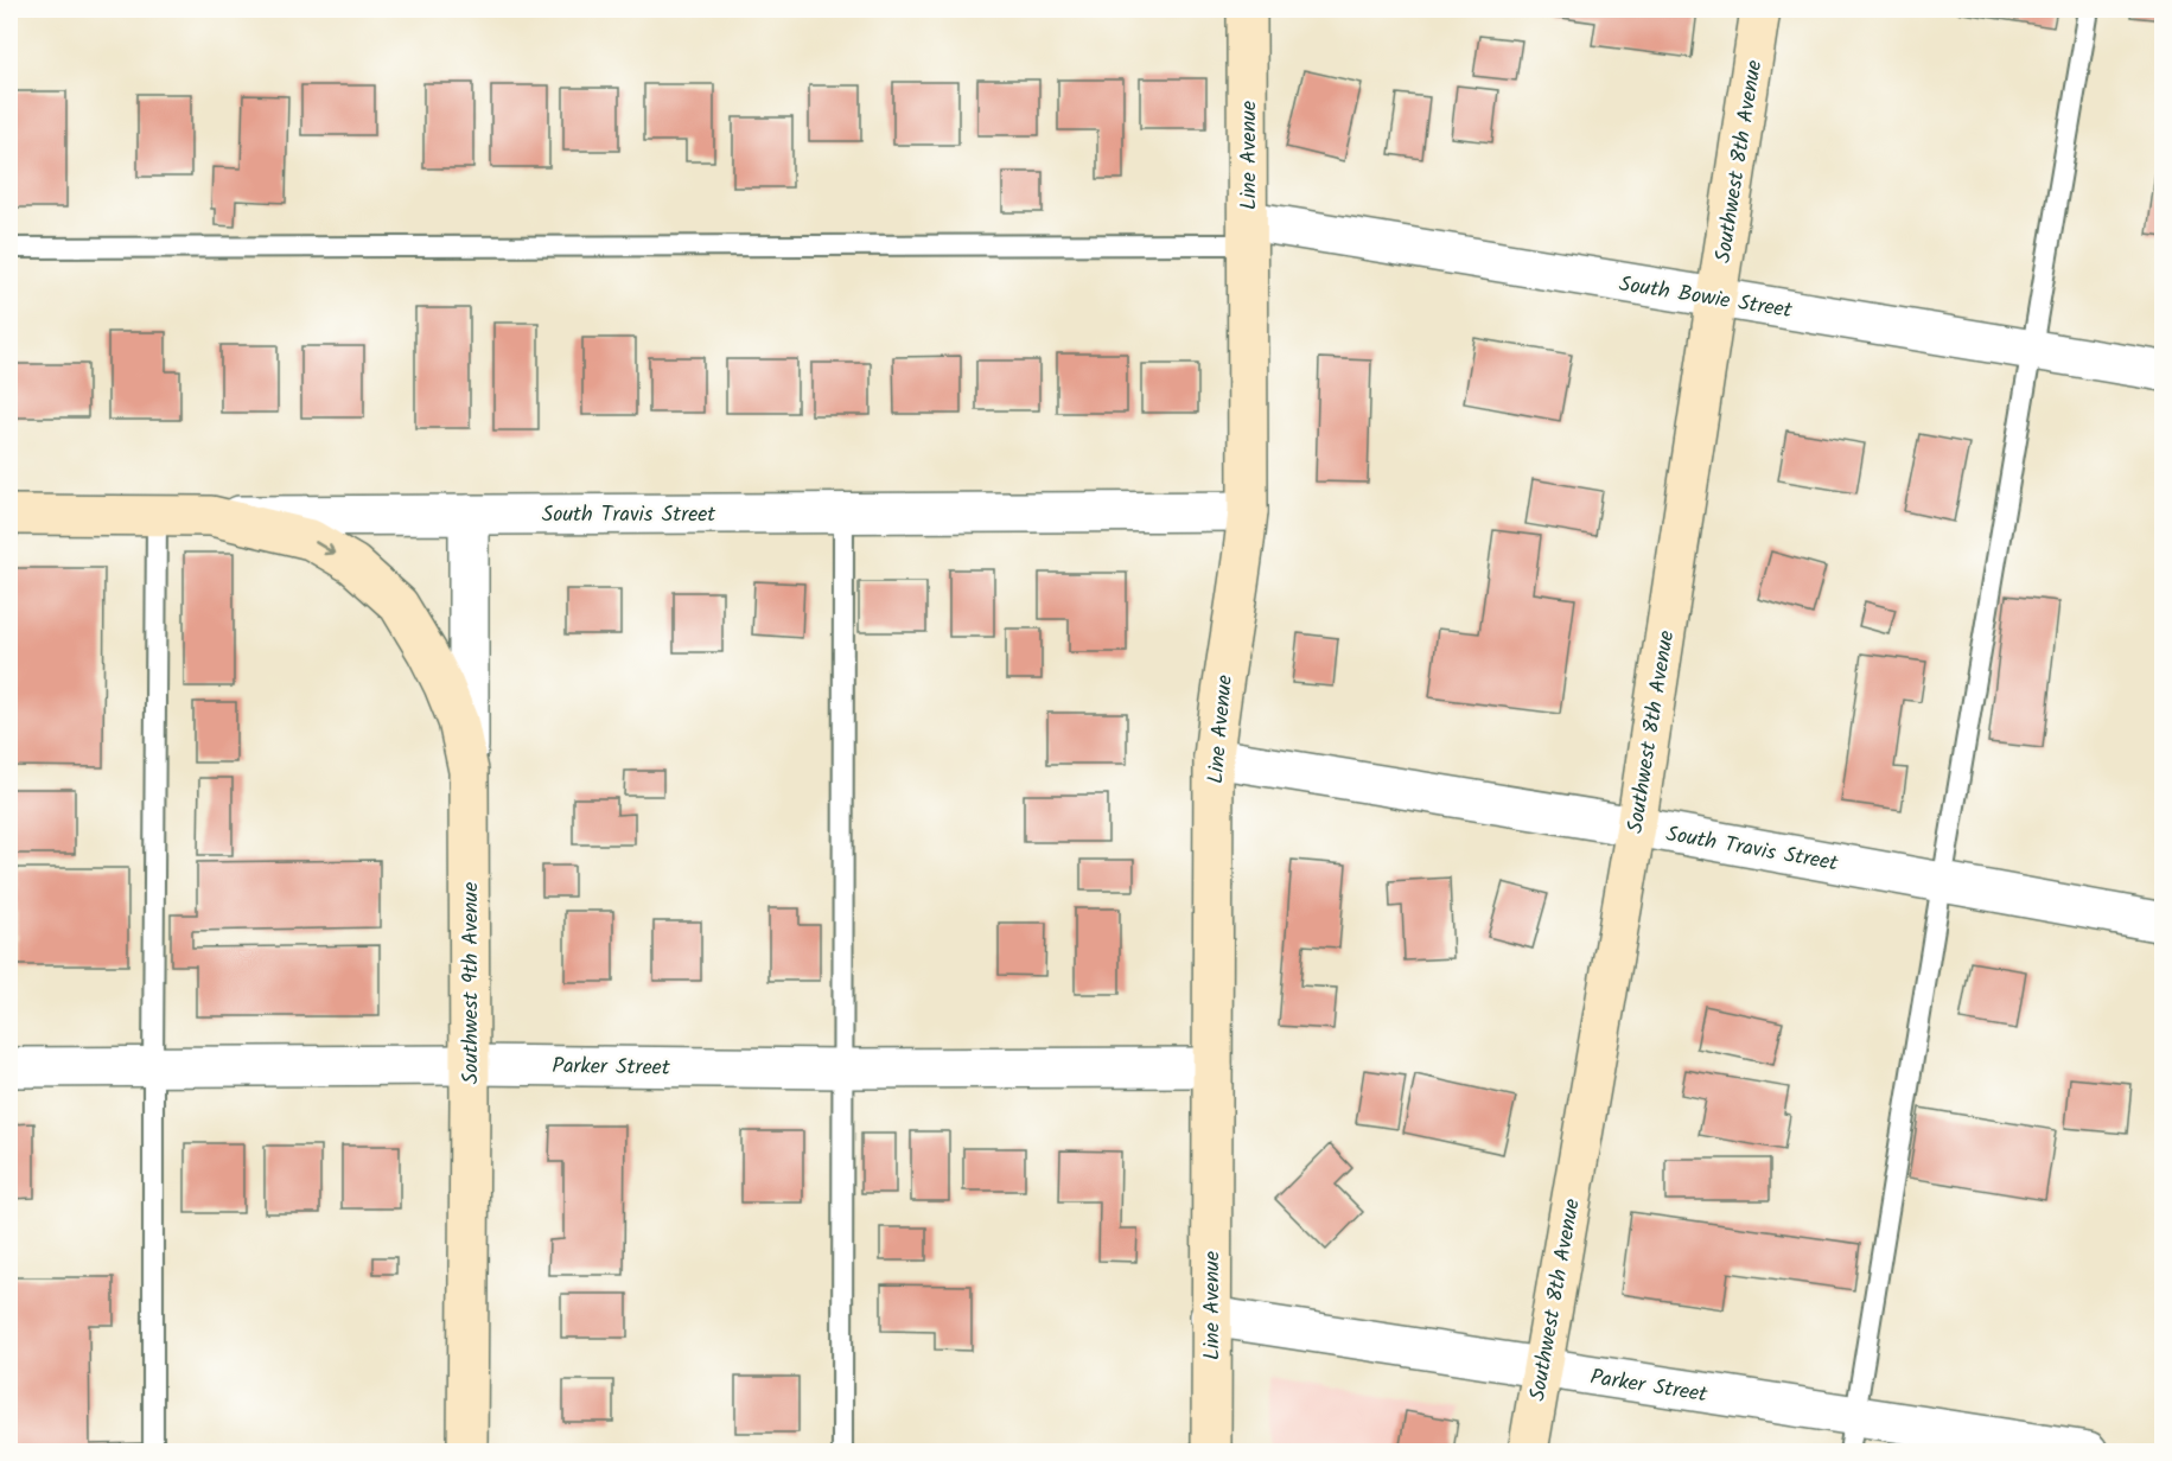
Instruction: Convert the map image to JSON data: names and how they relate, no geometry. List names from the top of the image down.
{
  "streets": {
    "street": [
      "Line Avenue",
      "Southwest 8th Avenue",
      "South Bowie Street",
      "South Travis Street",
      "Southwest 9th Avenue",
      "Parker Street"
    ]
  },
  "crossings": [
    ["Line Avenue", "South Bowie Street"],
    ["Line Avenue", "South Travis Street"],
    ["Line Avenue", "Parker Street"],
    ["Southwest 8th Avenue", "South Bowie Street"],
    ["Southwest 8th Avenue", "South Travis Street"],
    ["Southwest 8th Avenue", "Parker Street"],
    ["South Travis Street", "Southwest 9th Avenue"],
    ["Southwest 9th Avenue", "Parker Street"]
  ]
}
